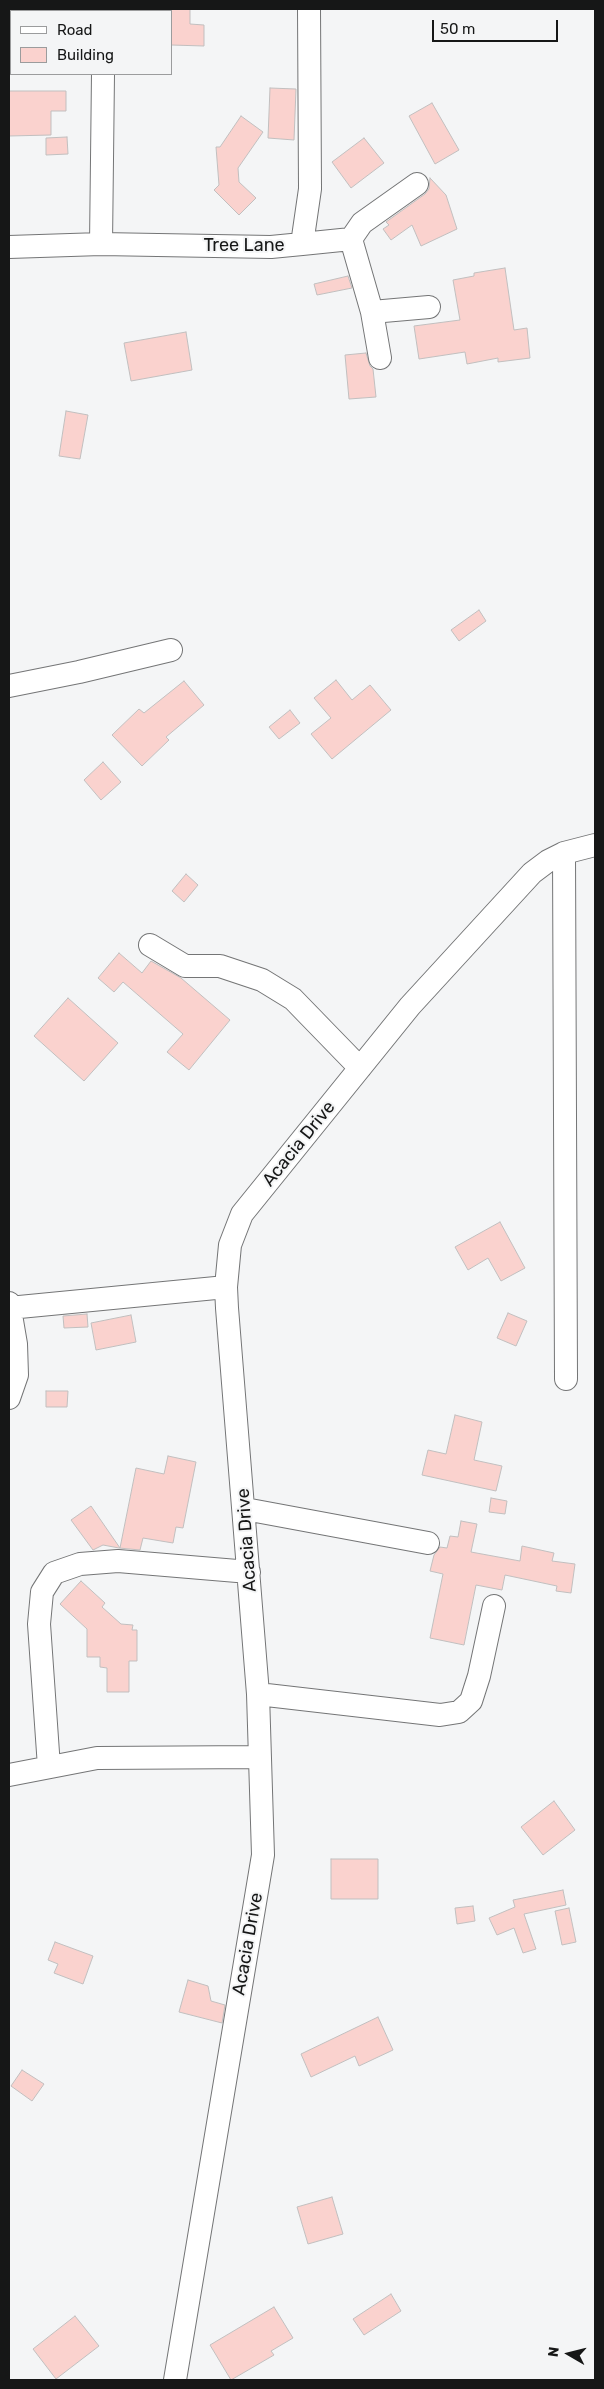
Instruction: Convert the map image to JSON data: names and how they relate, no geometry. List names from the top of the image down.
{
  "streets": {
    "street": ["Tree Lane", "Acacia Drive"]
  },
  "legend": ["Road", "Building"],
  "scale_bar": "50 m",
  "north": "left"
}
